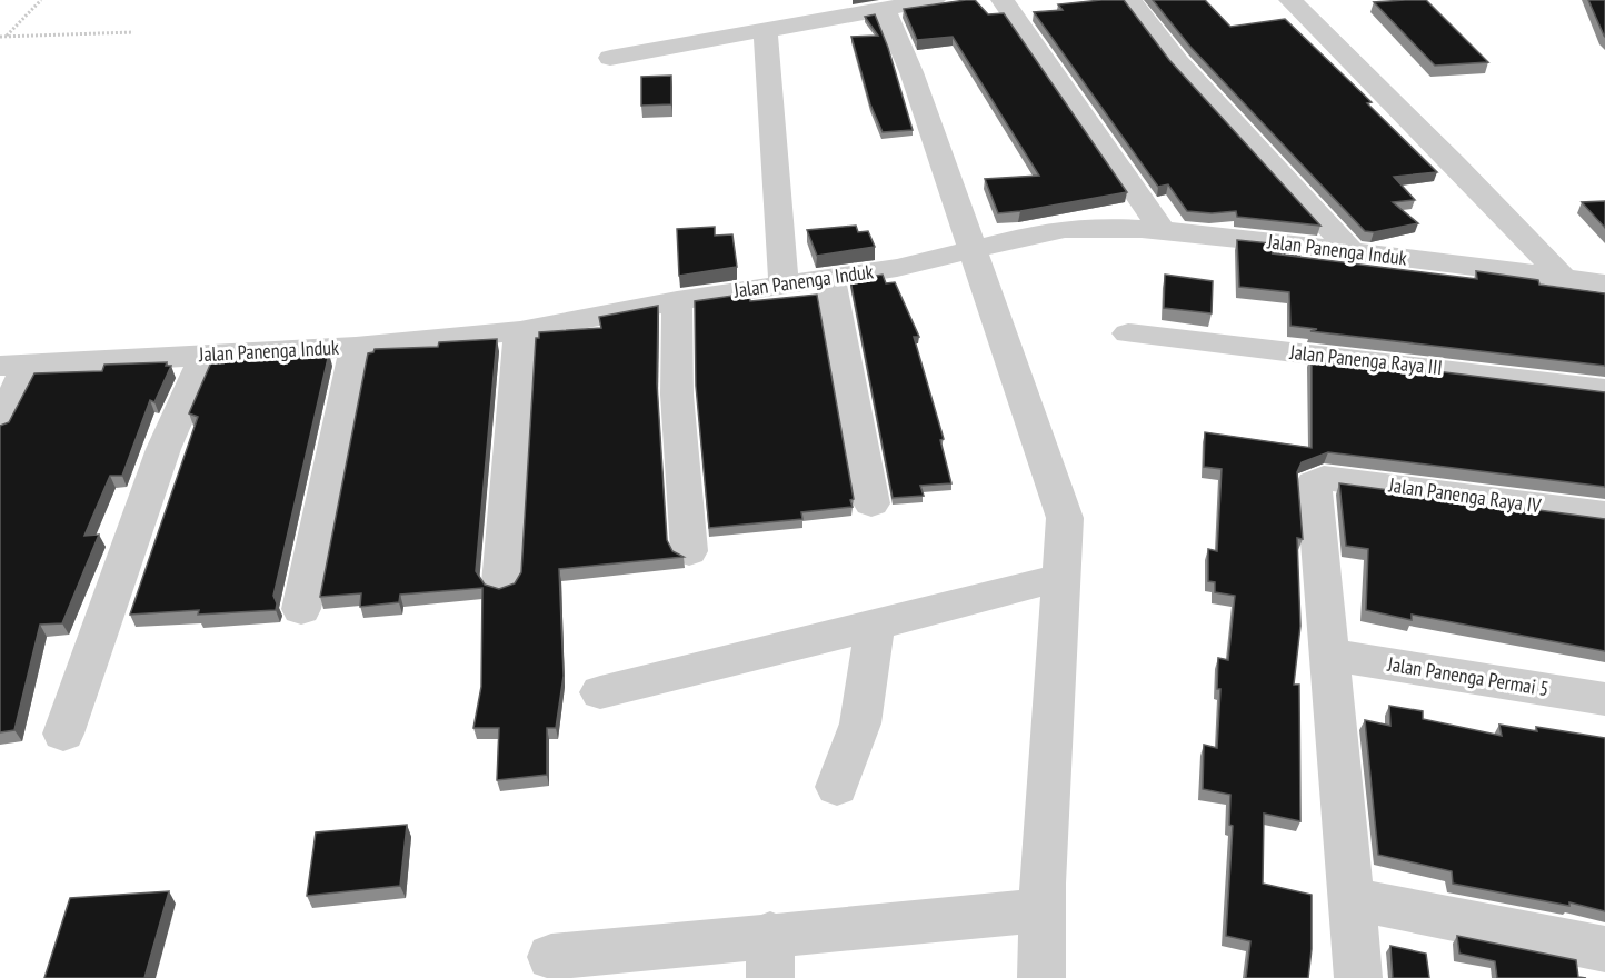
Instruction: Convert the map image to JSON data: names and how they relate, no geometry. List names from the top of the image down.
{
  "streets": {
    "street": [
      "Jalan Panenga Induk",
      "Jalan Panenga Raya III",
      "Jalan Panenga Raya IV",
      "Jalan Panenga Permai 5"
    ]
  },
  "crossings": [
    ["Jalan Panenga Raya IV", "Jalan Panenga Permai 5"]
  ]
}
